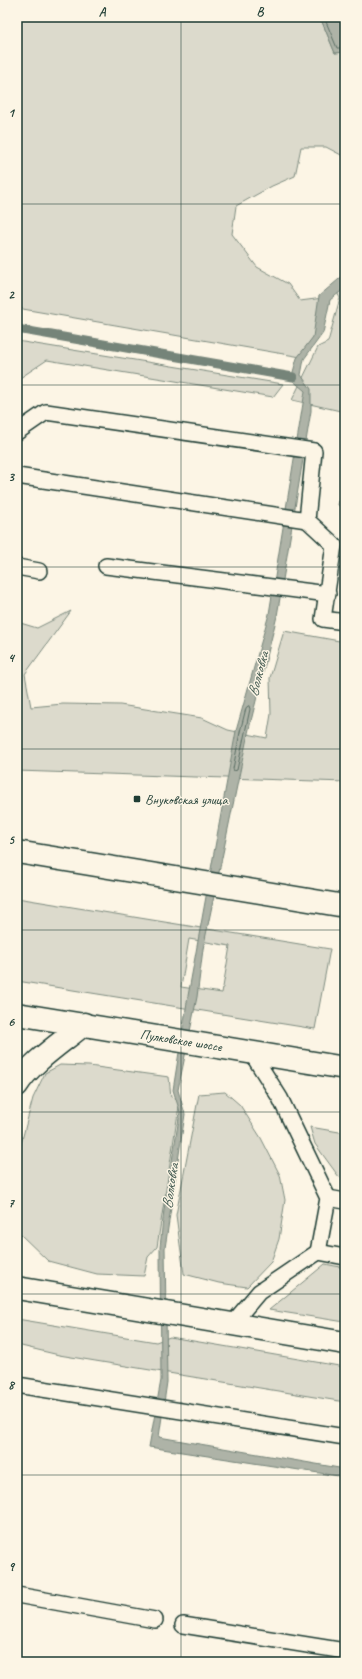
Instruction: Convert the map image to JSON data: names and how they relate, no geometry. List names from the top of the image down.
{
  "streets": {
    "main road": ["Пулковское шоссе"]
  },
  "water": ["Волковка"],
  "places": {
    "transit": ["Внуковская улица"]
  },
  "grid": {
    "columns": ["A", "B"],
    "rows": [
      "1",
      "2",
      "3",
      "4",
      "5",
      "6",
      "7",
      "8",
      "9"
    ]
  }
}
